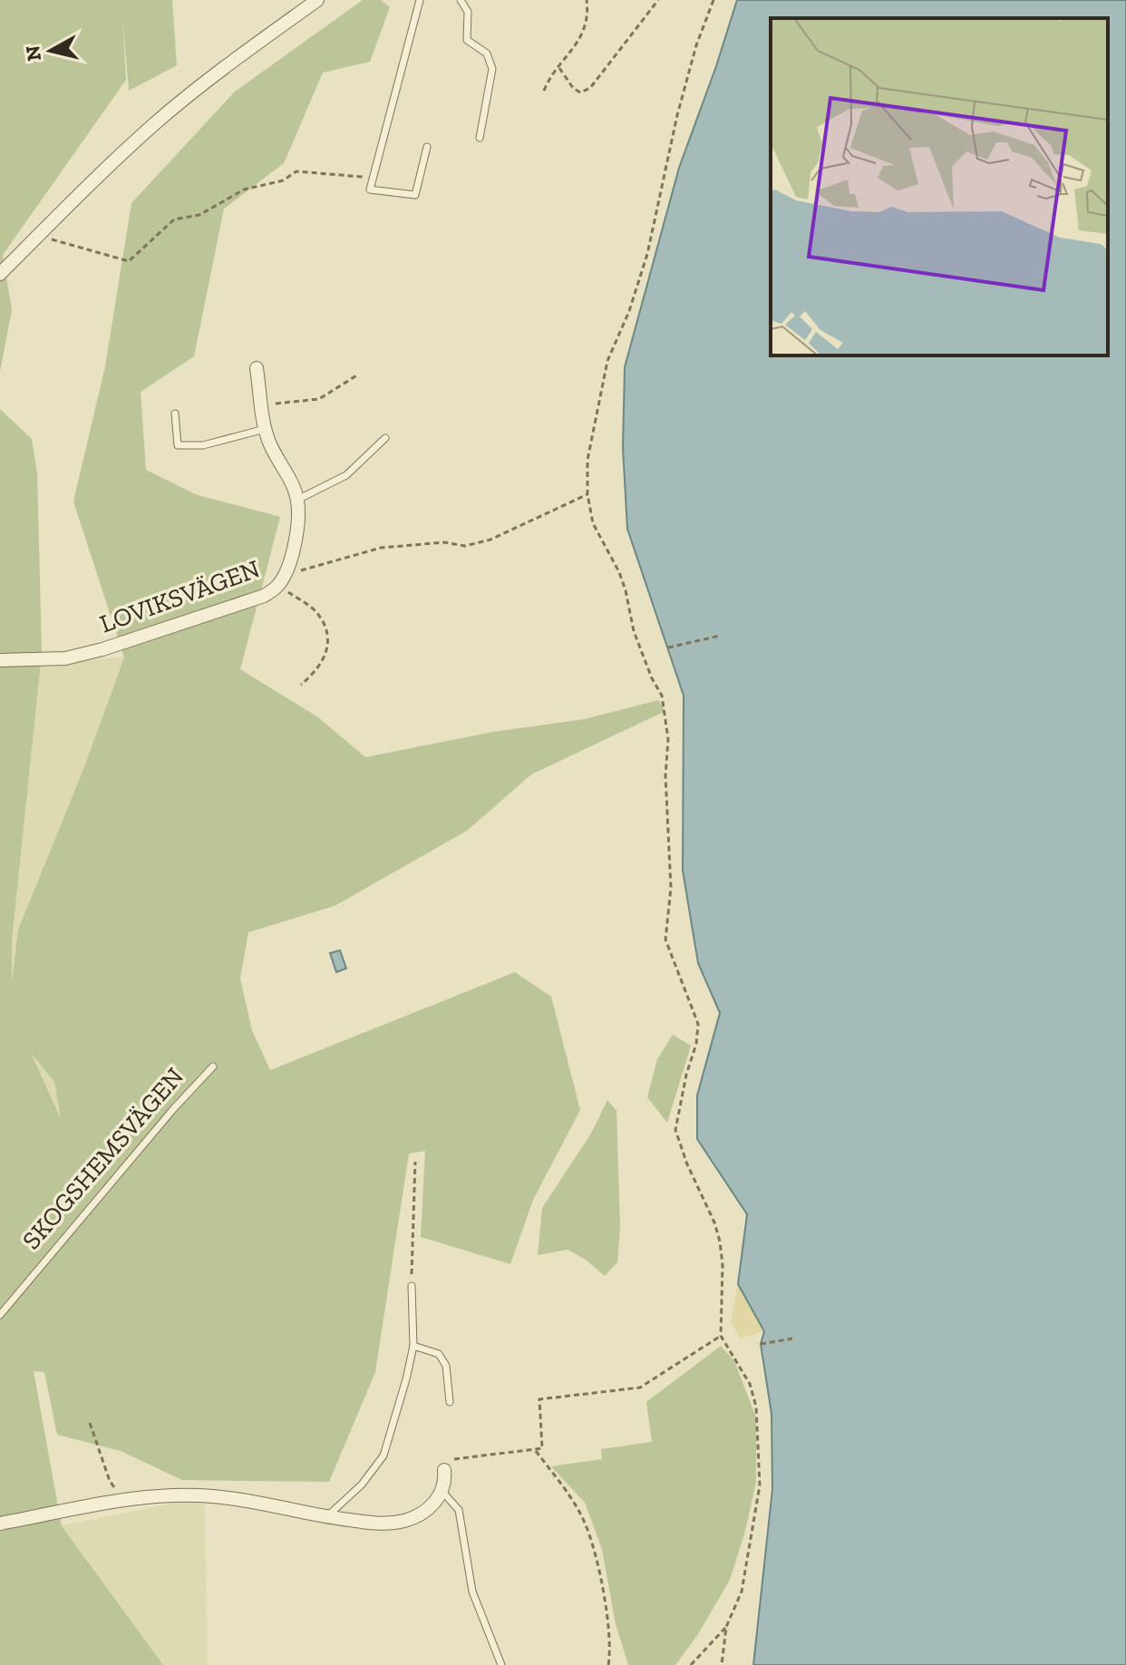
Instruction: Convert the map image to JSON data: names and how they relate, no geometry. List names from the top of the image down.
{
  "streets": {
    "street": ["LOVIKSVÄGEN"],
    "lane": ["SKOGSHEMSVÄGEN"]
  },
  "north": "left"
}
